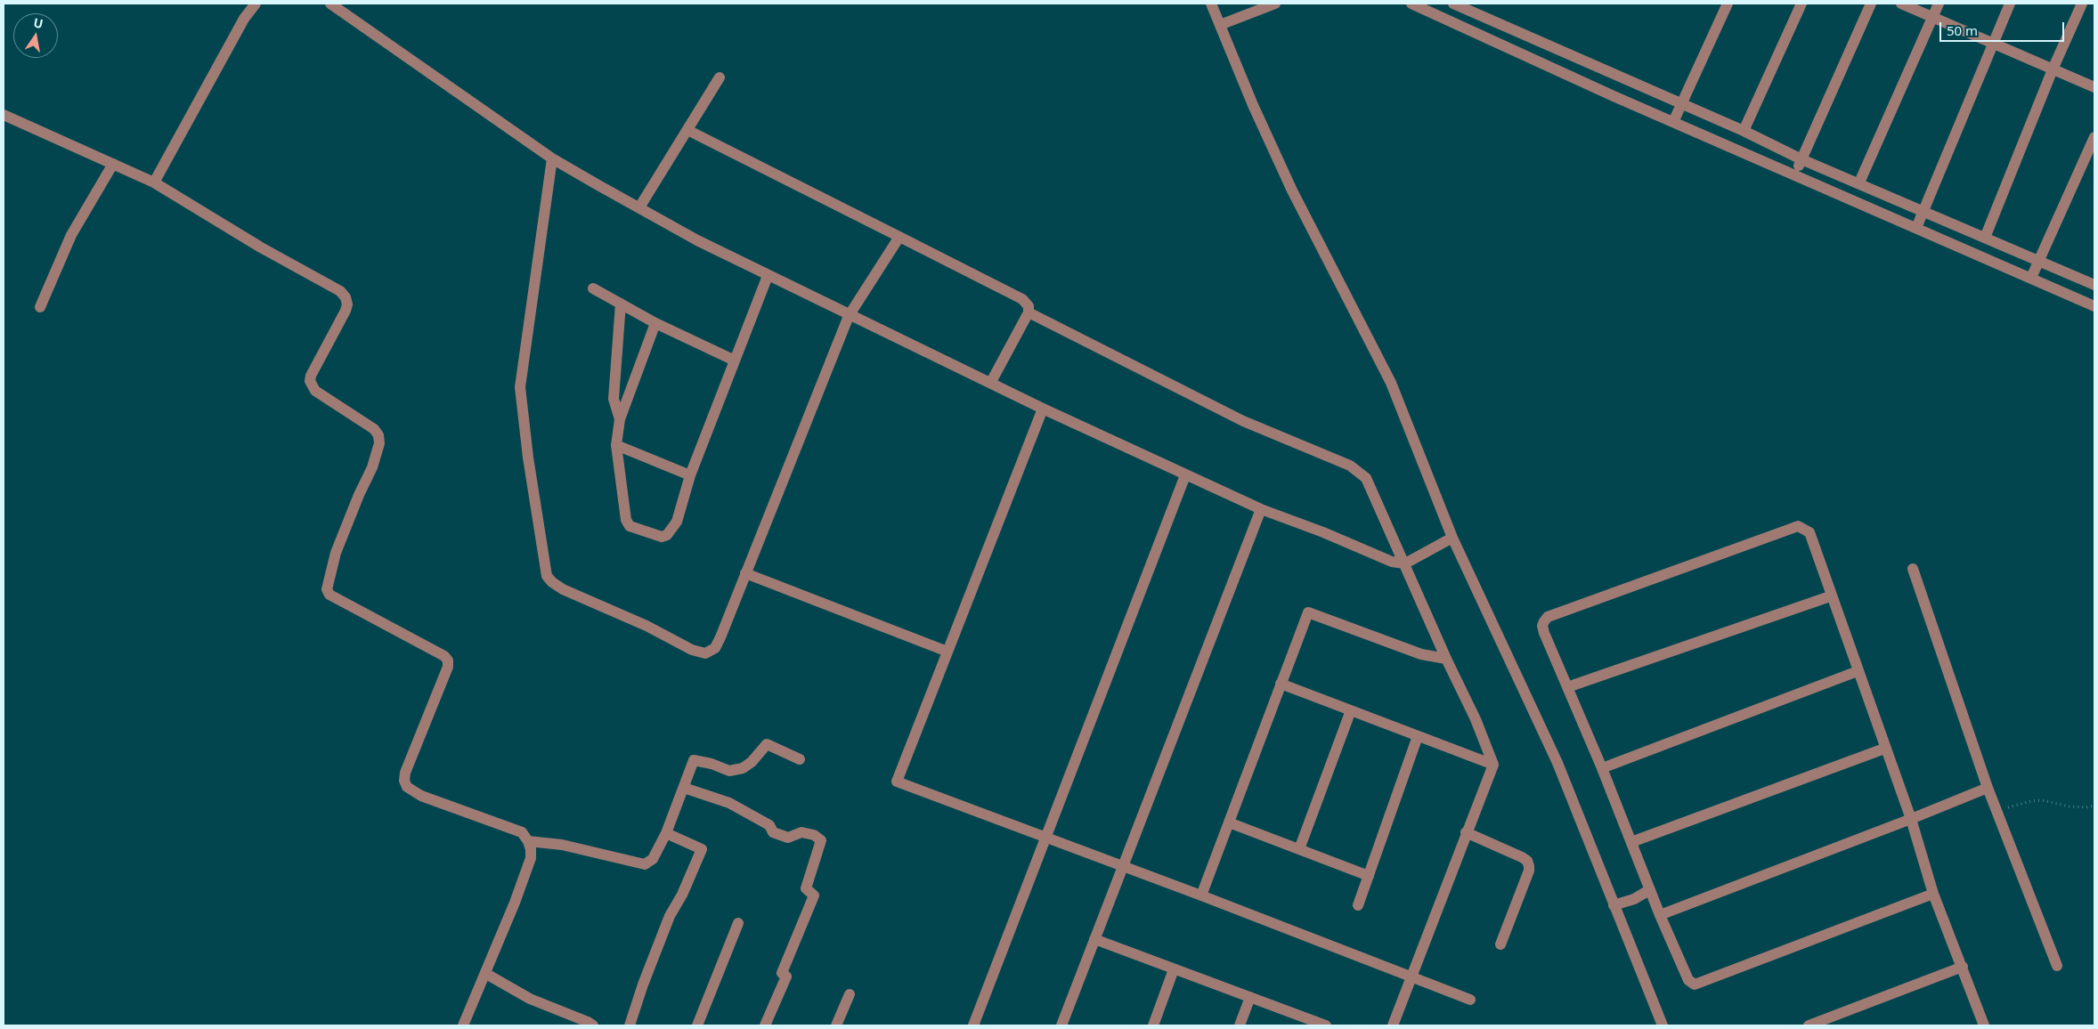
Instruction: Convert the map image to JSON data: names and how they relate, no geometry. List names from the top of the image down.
{
  "scale_bar": "50 m",
  "north": "top"
}
